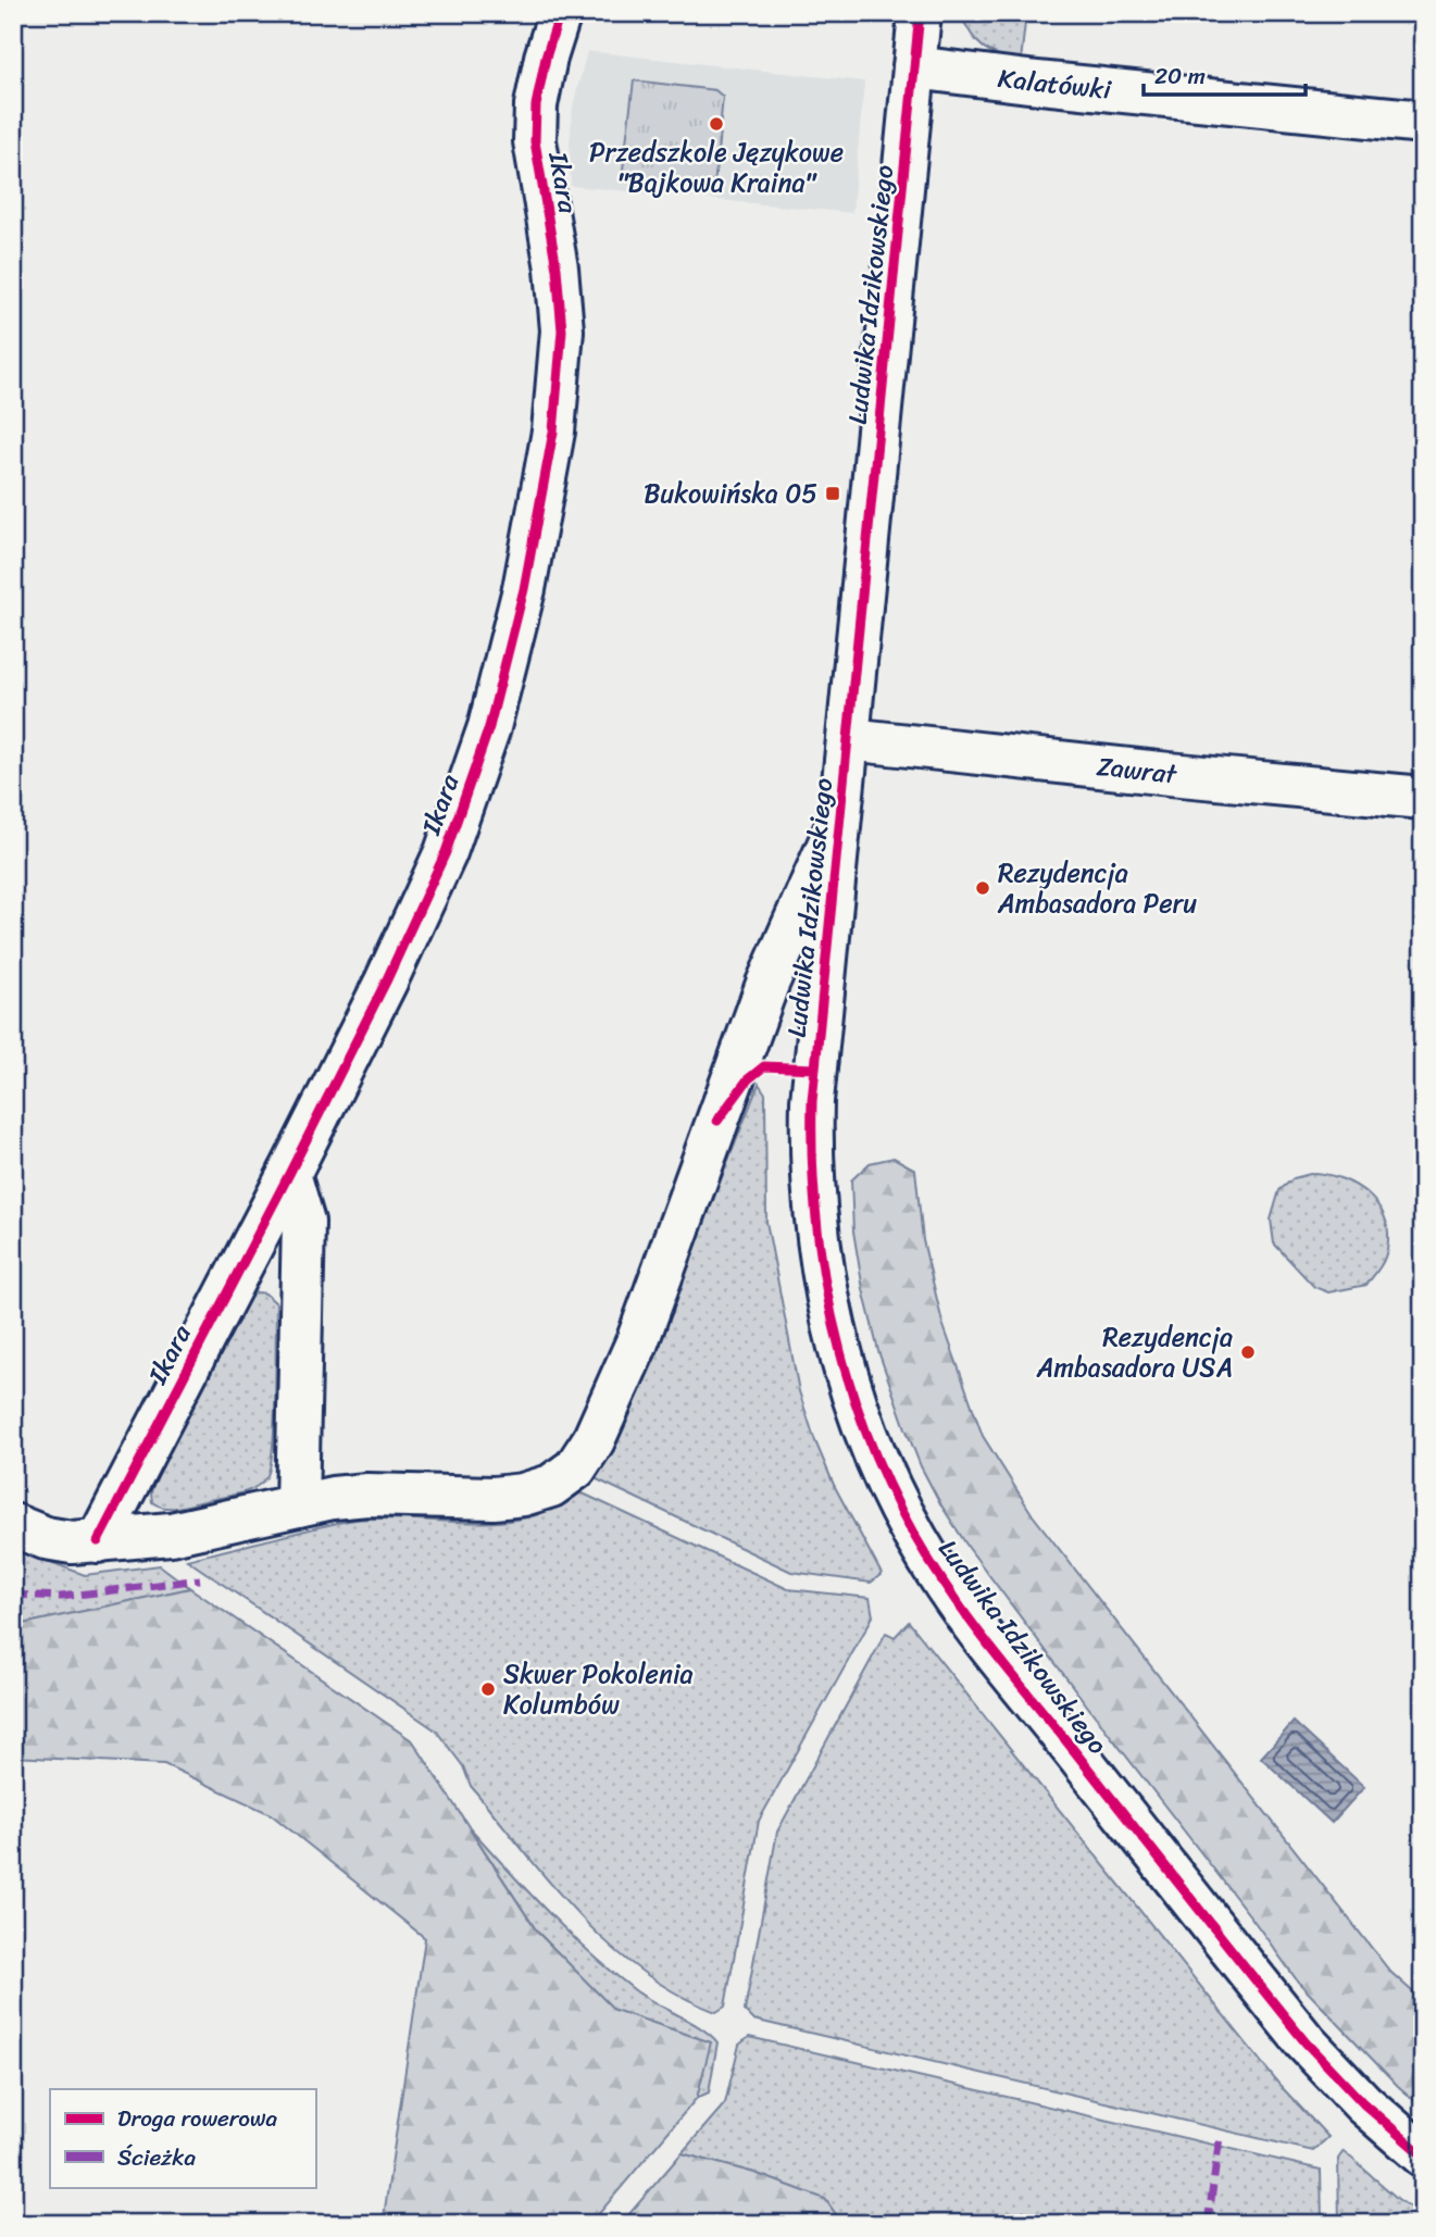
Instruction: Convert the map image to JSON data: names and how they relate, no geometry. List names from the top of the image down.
{
  "streets": {
    "street": [
      "Kalatówki",
      "Ikara",
      "Ludwika Idzikowskiego",
      "Zawrat"
    ]
  },
  "crossings": [
    ["Kalatówki", "Ludwika Idzikowskiego"],
    ["Ludwika Idzikowskiego", "Zawrat"]
  ],
  "places": {
    "other": [
      "Przedszkole Językowe \"Bajkowa Kraina\"",
      "Rezydencja Ambasadora Peru",
      "Rezydencja Ambasadora USA",
      "Skwer Pokolenia Kolumbów"
    ],
    "transit": ["Bukowińska 05"]
  },
  "legend": ["Droga rowerowa", "Ścieżka"],
  "scale_bar": "20 m"
}
